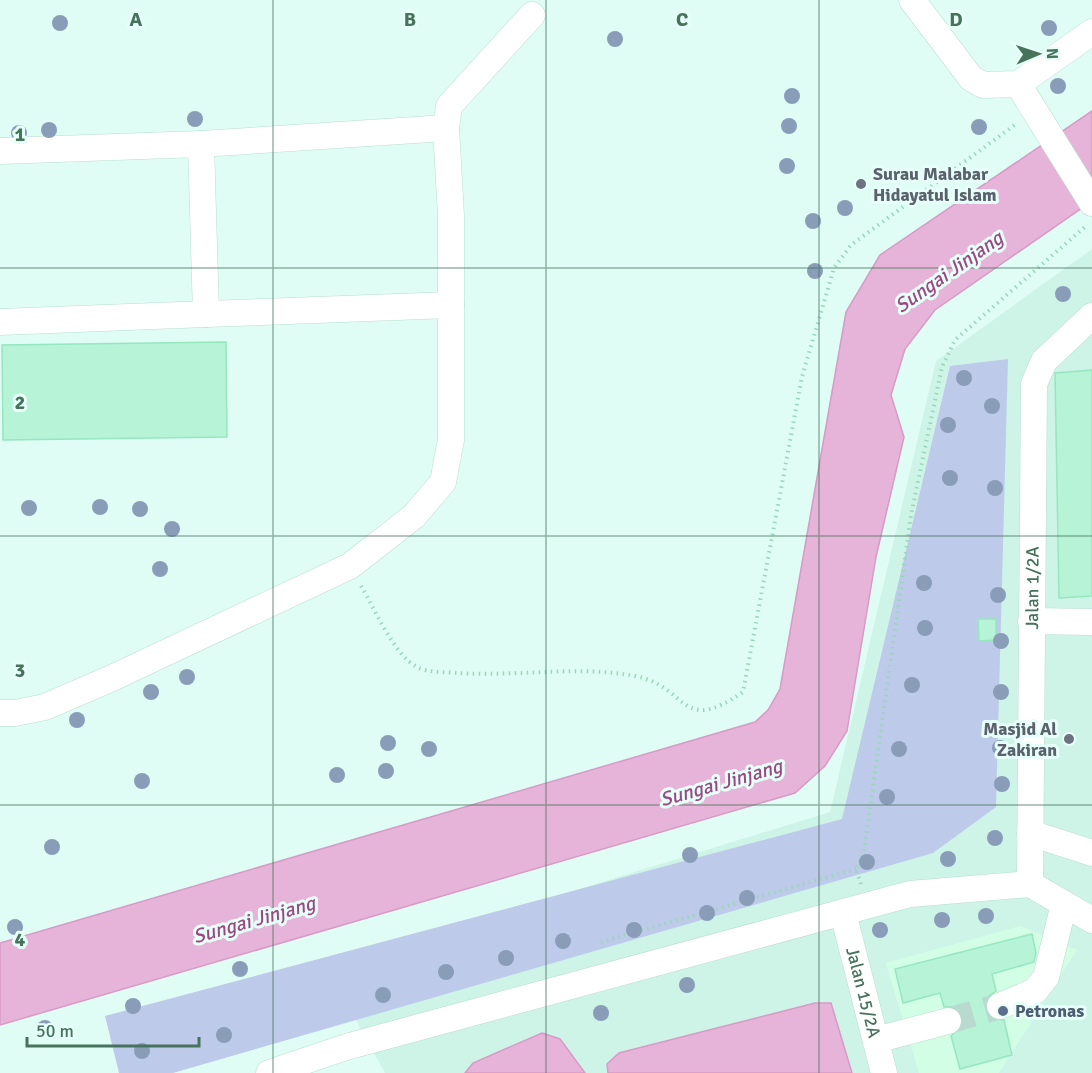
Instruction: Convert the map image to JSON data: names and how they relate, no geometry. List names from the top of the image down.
{
  "streets": {
    "street": ["Jalan 1/2A", "Jalan 15/2A"]
  },
  "water": ["Sungai Jinjang"],
  "places": ["Surau Malabar Hidayatul Islam", "Masjid Al Zakiran", "Petronas"],
  "scale_bar": "50 m",
  "north": "right",
  "grid": {
    "columns": [
      "A",
      "B",
      "C",
      "D"
    ],
    "rows": [
      "1",
      "2",
      "3",
      "4"
    ]
  }
}
